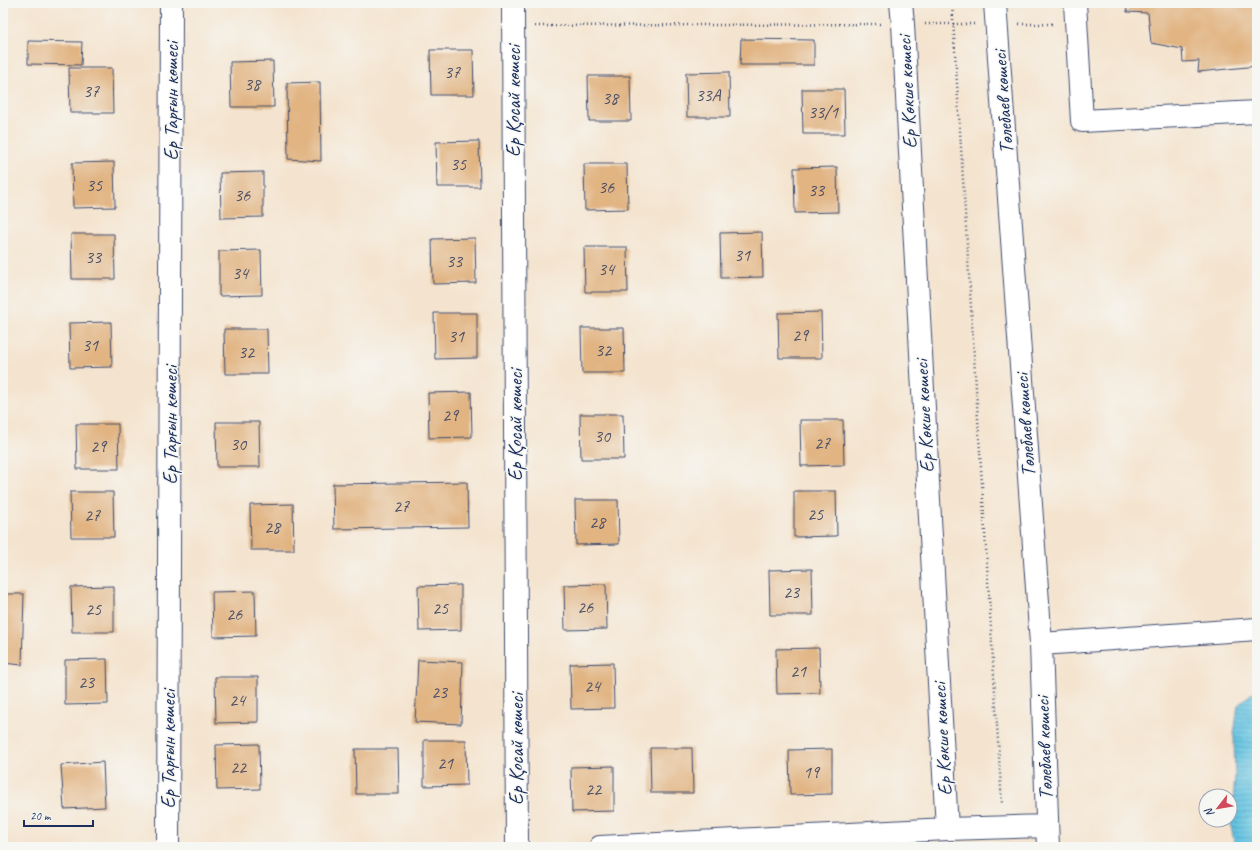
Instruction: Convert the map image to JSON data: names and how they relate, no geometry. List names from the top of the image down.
{
  "streets": {
    "street": [
      "Ер Көкше көшесі",
      "Ер Тарғын көшесі",
      "Ер Қосай көшесі",
      "Төлебаев көшесі"
    ]
  },
  "house_numbers": [
    "37",
    "38",
    "37",
    "33А",
    "38",
    "33/1",
    "35",
    "35",
    "36",
    "33",
    "36",
    "31",
    "33",
    "33",
    "34",
    "34",
    "29",
    "31",
    "31",
    "32",
    "32",
    "29",
    "30",
    "27",
    "30",
    "29",
    "27",
    "25",
    "27",
    "28",
    "28",
    "23",
    "26",
    "25",
    "25",
    "26",
    "21",
    "23",
    "24",
    "23",
    "24",
    "21",
    "22",
    "19",
    "22"
  ],
  "scale_bar": "20 m",
  "north": "bottom left"
}
